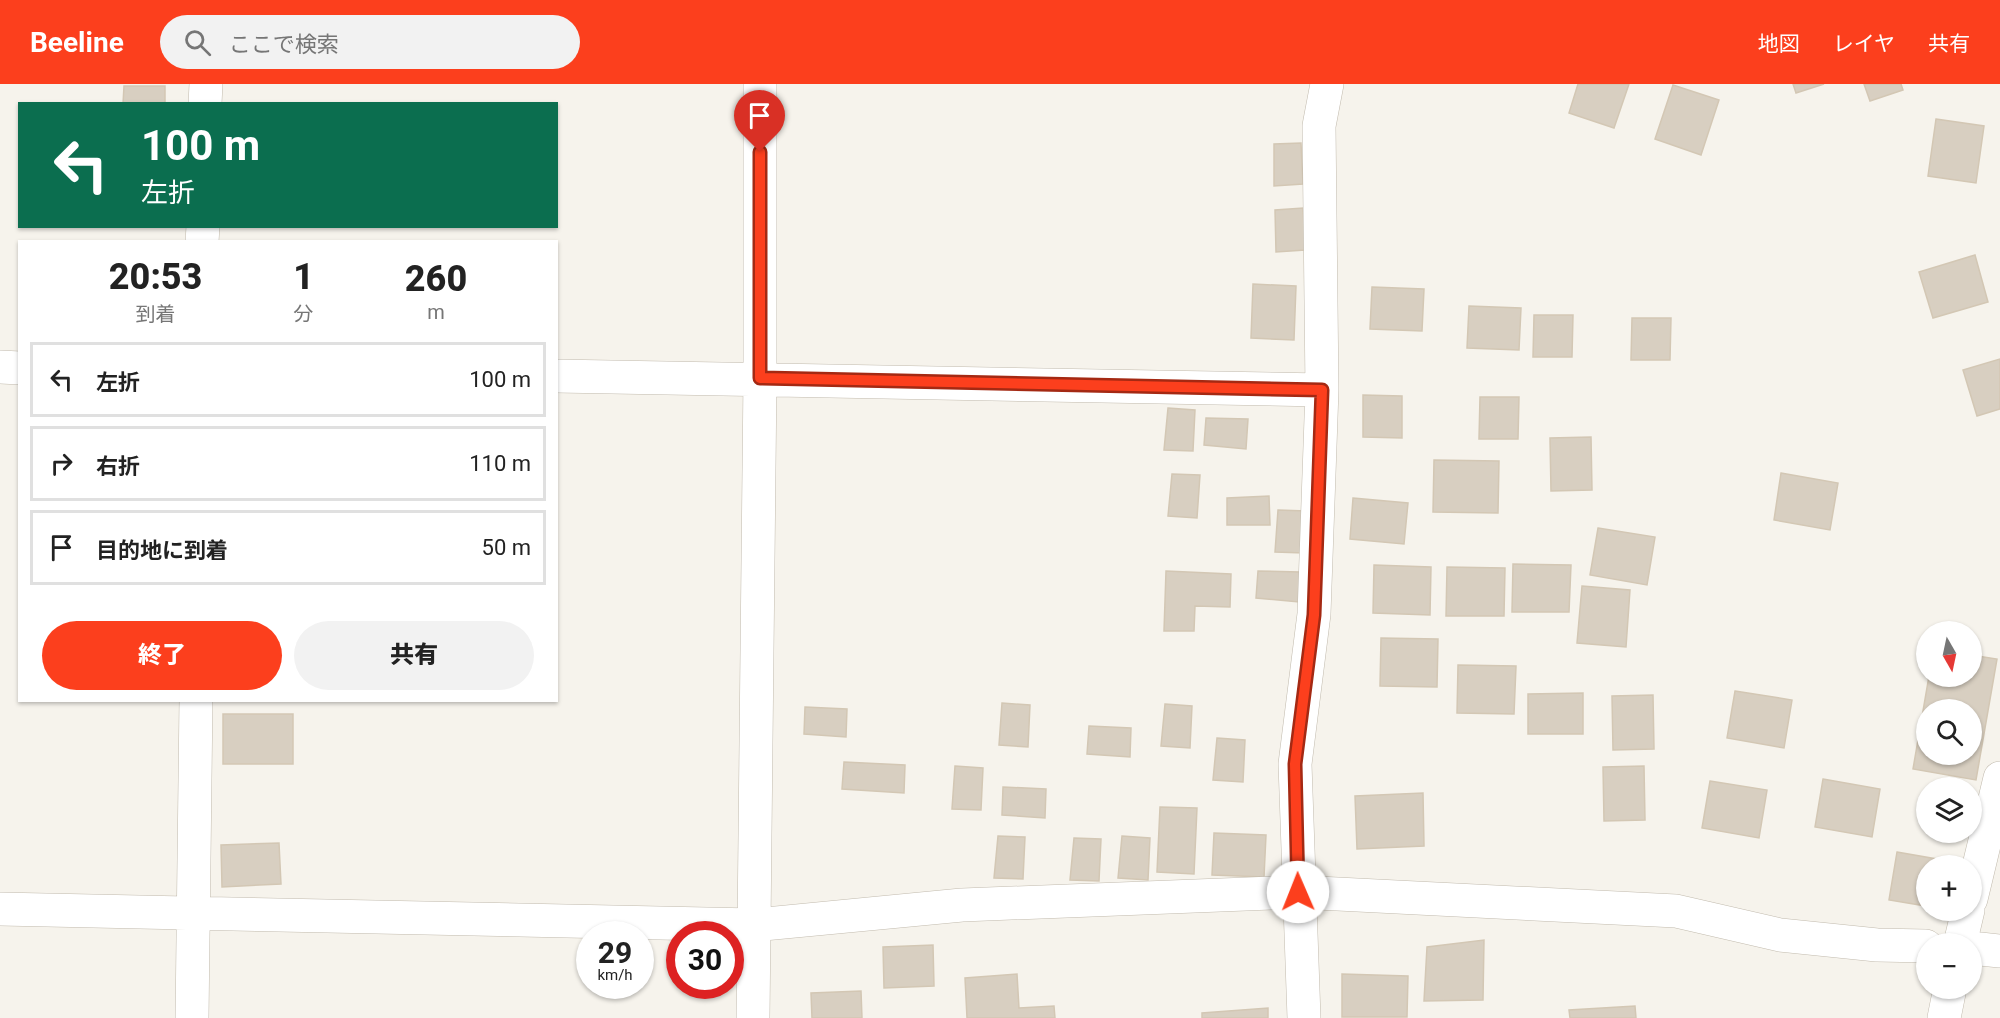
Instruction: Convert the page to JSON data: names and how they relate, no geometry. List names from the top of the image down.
{
  "north": "bottom",
  "page": {
    "header": "Beeline",
    "search": "ここで検索",
    "nav": ["地図", "レイヤ", "共有"],
    "turn": ["100 m", "左折"],
    "eta": [
      "20:53",
      "到着",
      "1",
      "分",
      "260",
      "m"
    ],
    "list": [
      {
        "name": "左折",
        "value": "100 m"
      },
      {
        "name": "右折",
        "value": "110 m"
      },
      {
        "name": "目的地に到着",
        "value": "50 m"
      }
    ],
    "buttons": ["終了", "共有"],
    "map_buttons": ["+", "−"],
    "speed": "29 km/h",
    "limit": "30"
  }
}
